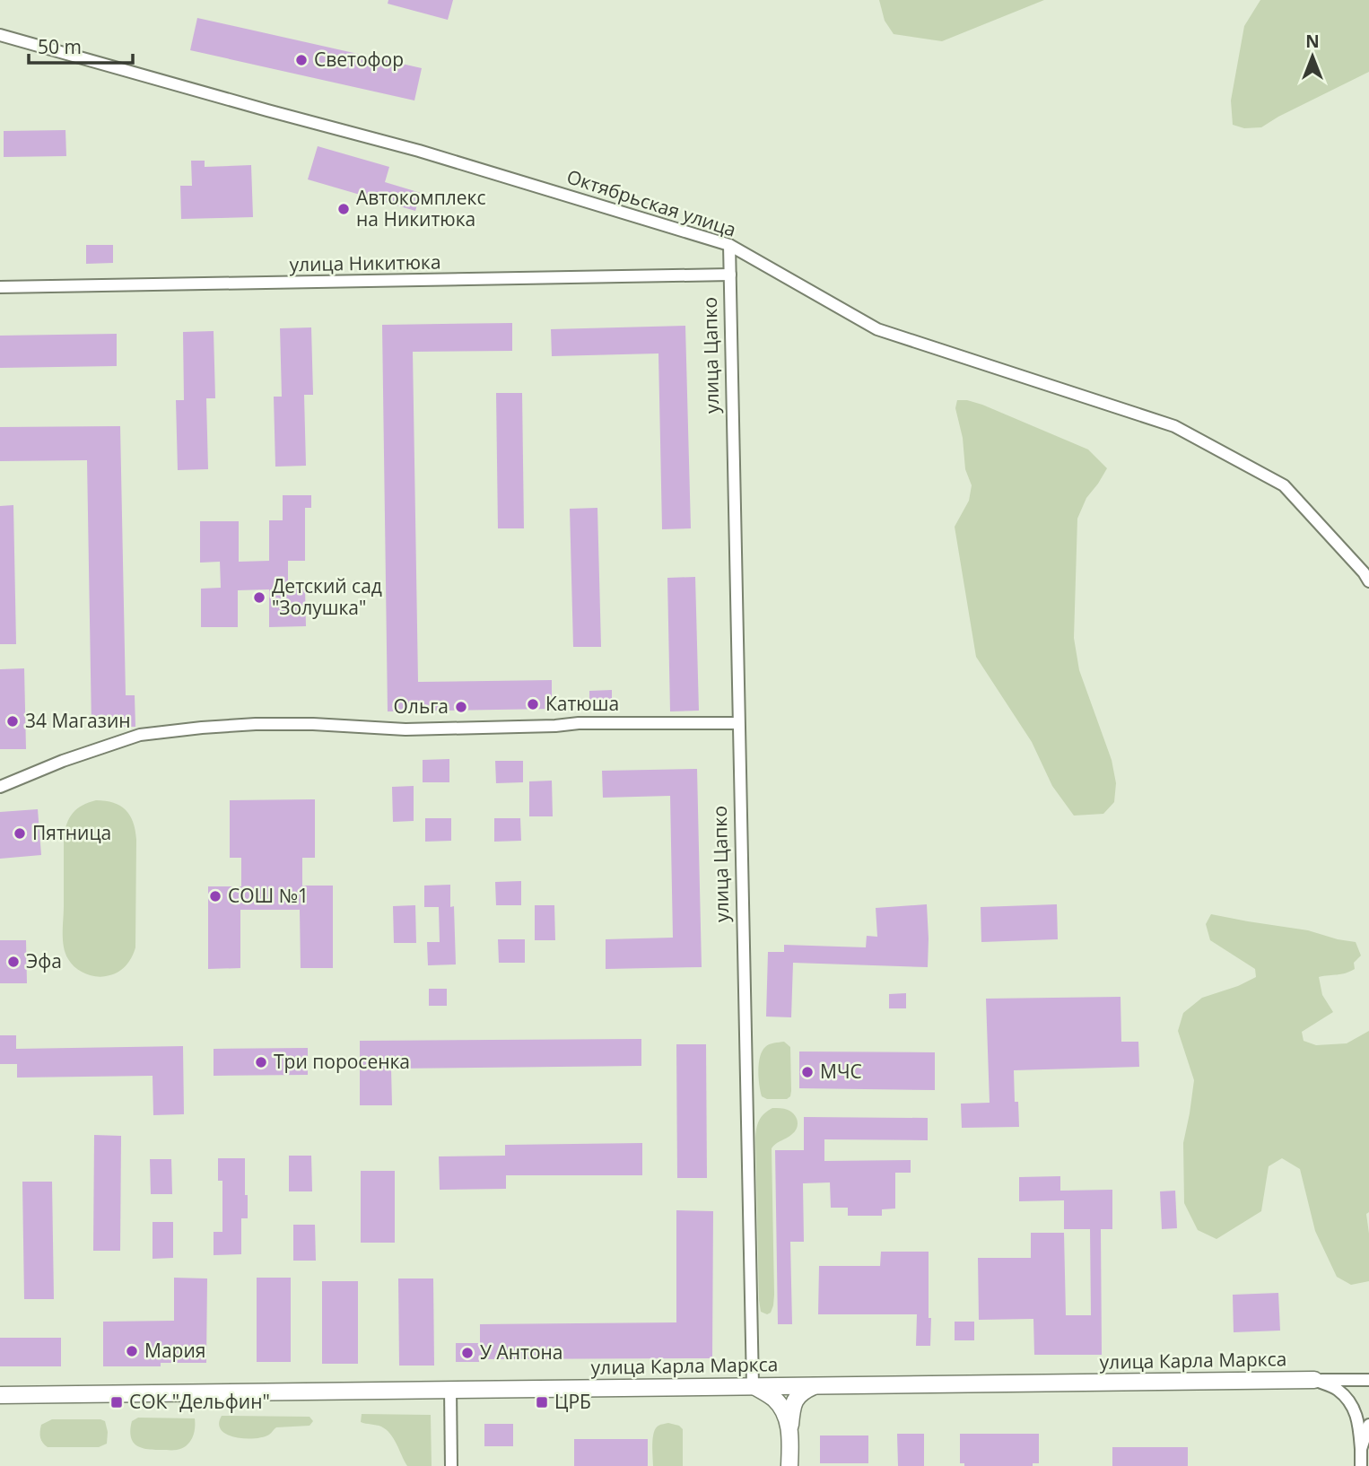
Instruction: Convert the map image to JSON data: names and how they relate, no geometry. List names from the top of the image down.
{
  "streets": {
    "street": [
      "Октябрьская улица",
      "улица Никитюка",
      "улица Цапко",
      "улица Карла Маркса"
    ]
  },
  "crossings": [
    ["Октябрьская улица", "улица Цапко"],
    ["улица Никитюка", "улица Цапко"],
    ["улица Цапко", "улица Карла Маркса"]
  ],
  "places": {
    "other": [
      "Светофор",
      "Автокомплекс на Никитюка",
      "Детский сад \"Золушка\"",
      "Катюша",
      "Ольга",
      "34 Магазин",
      "Пятница",
      "СОШ №1",
      "Эфа",
      "Три поросенка",
      "МЧС",
      "Мария",
      "У Антона"
    ],
    "transit": ["СОК \"Дельфин\"", "ЦРБ"]
  },
  "scale_bar": "50 m",
  "north": "top"
}
